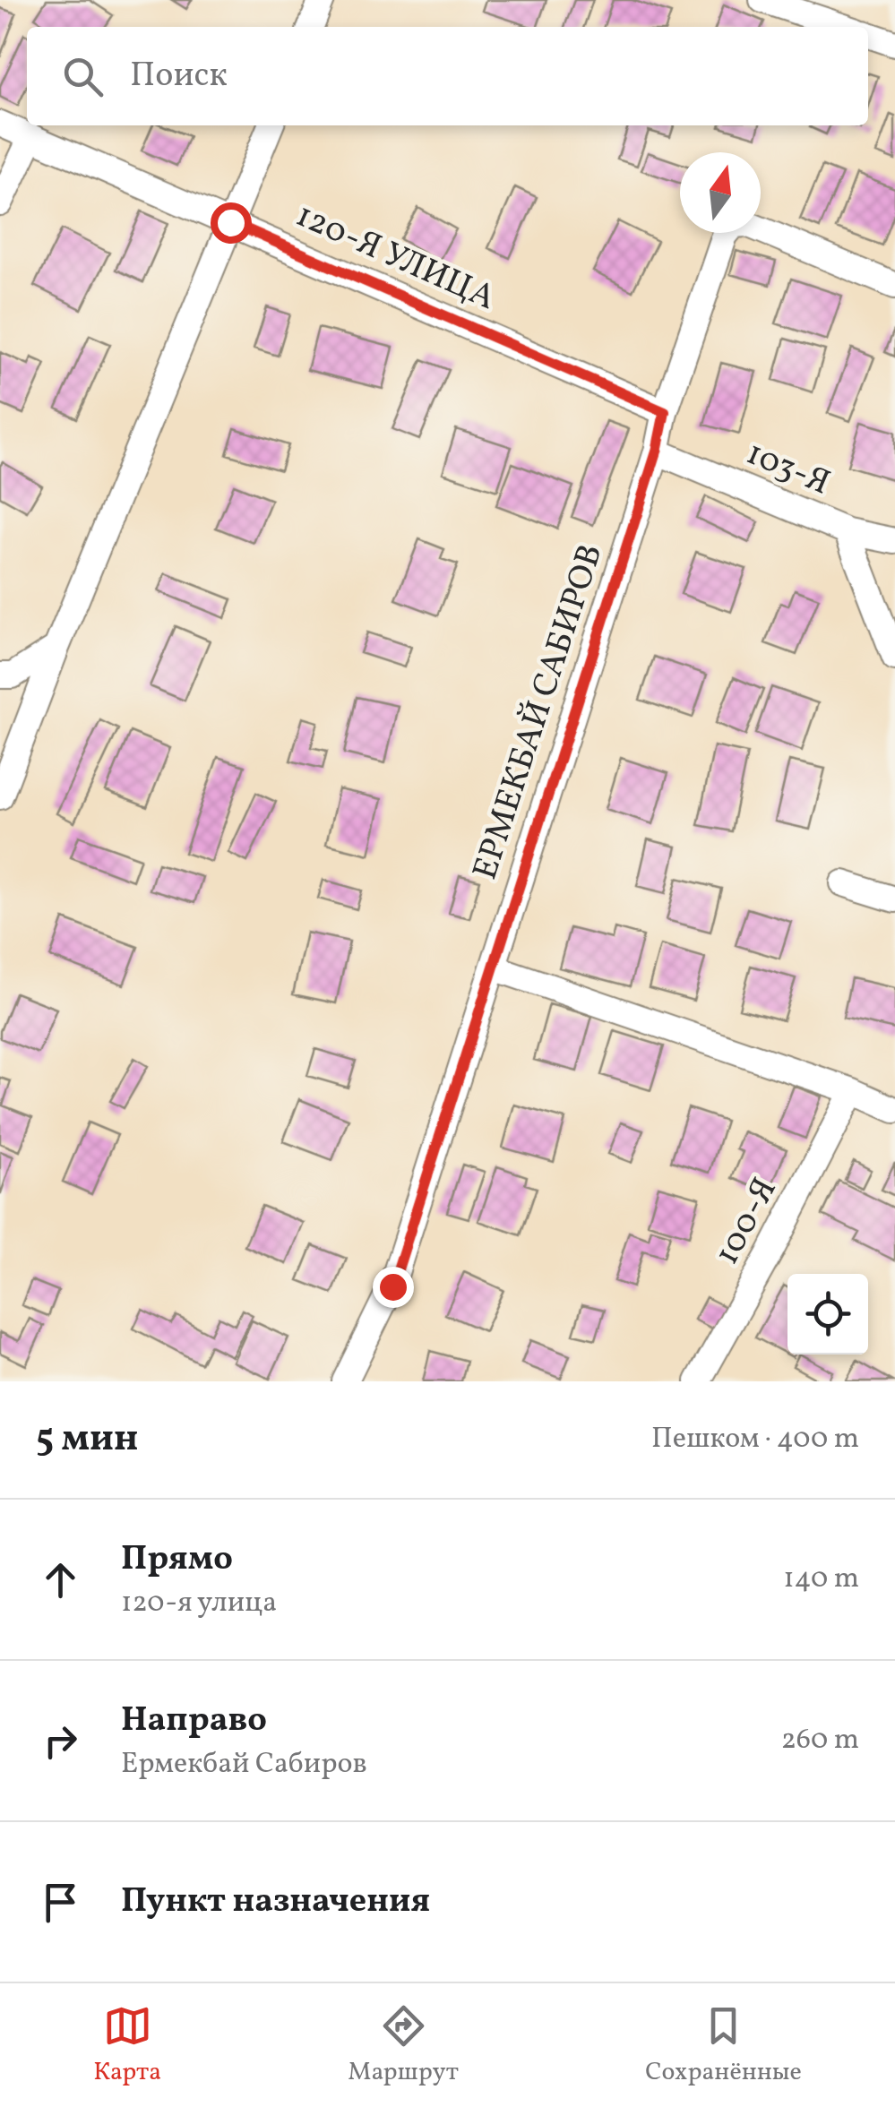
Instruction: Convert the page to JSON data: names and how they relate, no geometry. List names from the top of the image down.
{
  "streets": {
    "street": [
      "120-Я УЛИЦА",
      "103-Я",
      "ЕРМЕКБАЙ САБИРОВ",
      "100-Я"
    ]
  },
  "crossings": [
    ["120-Я УЛИЦА", "ЕРМЕКБАЙ САБИРОВ"],
    ["103-Я", "ЕРМЕКБАЙ САБИРОВ"]
  ],
  "north": "top",
  "page": {
    "search": "Поиск",
    "heading": ["5 мин", "Пешком · 400 m"],
    "list": [
      ["Прямо", "120-я улица", "140 m"],
      ["Направо", "Ермекбай Сабиров", "260 m"],
      "Пункт назначения"
    ],
    "nav": ["Карта", "Маршрут", "Сохранённые"]
  }
}
